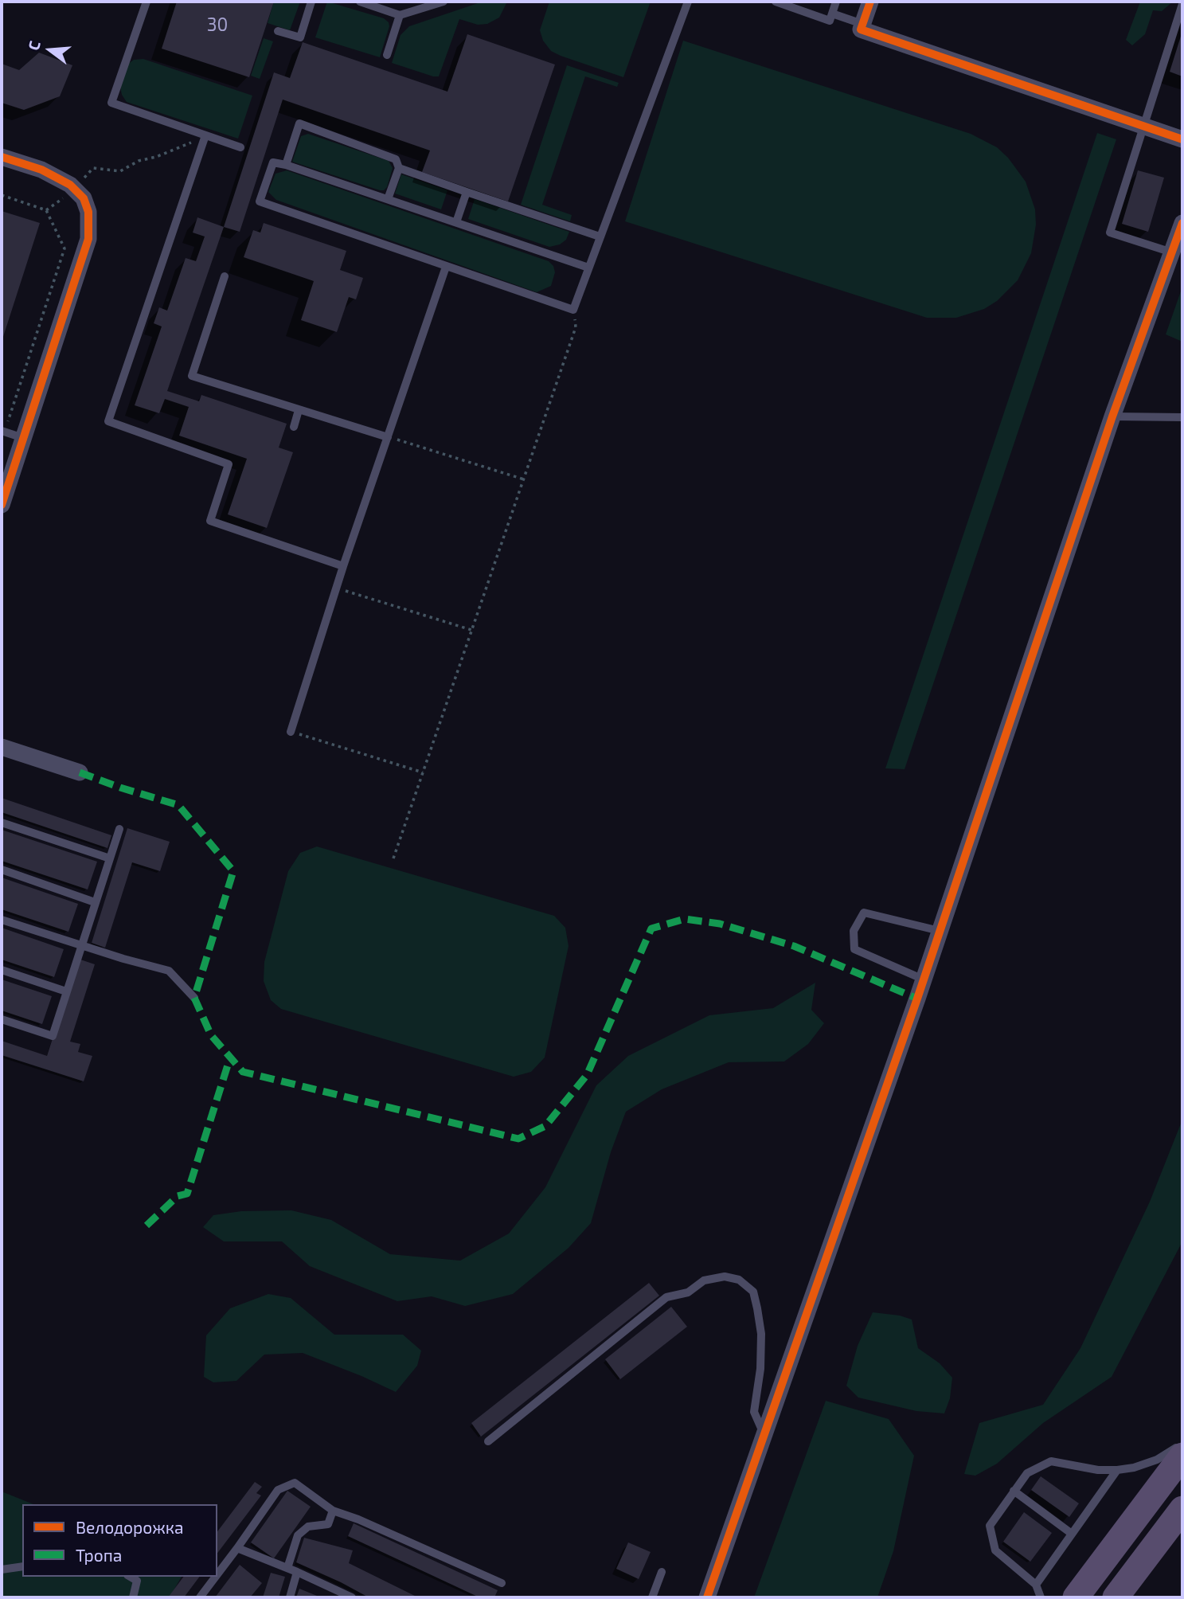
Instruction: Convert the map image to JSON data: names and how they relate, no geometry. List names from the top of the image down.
{
  "house_numbers": ["30"],
  "legend": ["Велодорожка", "Тропа"],
  "north": "left"
}
